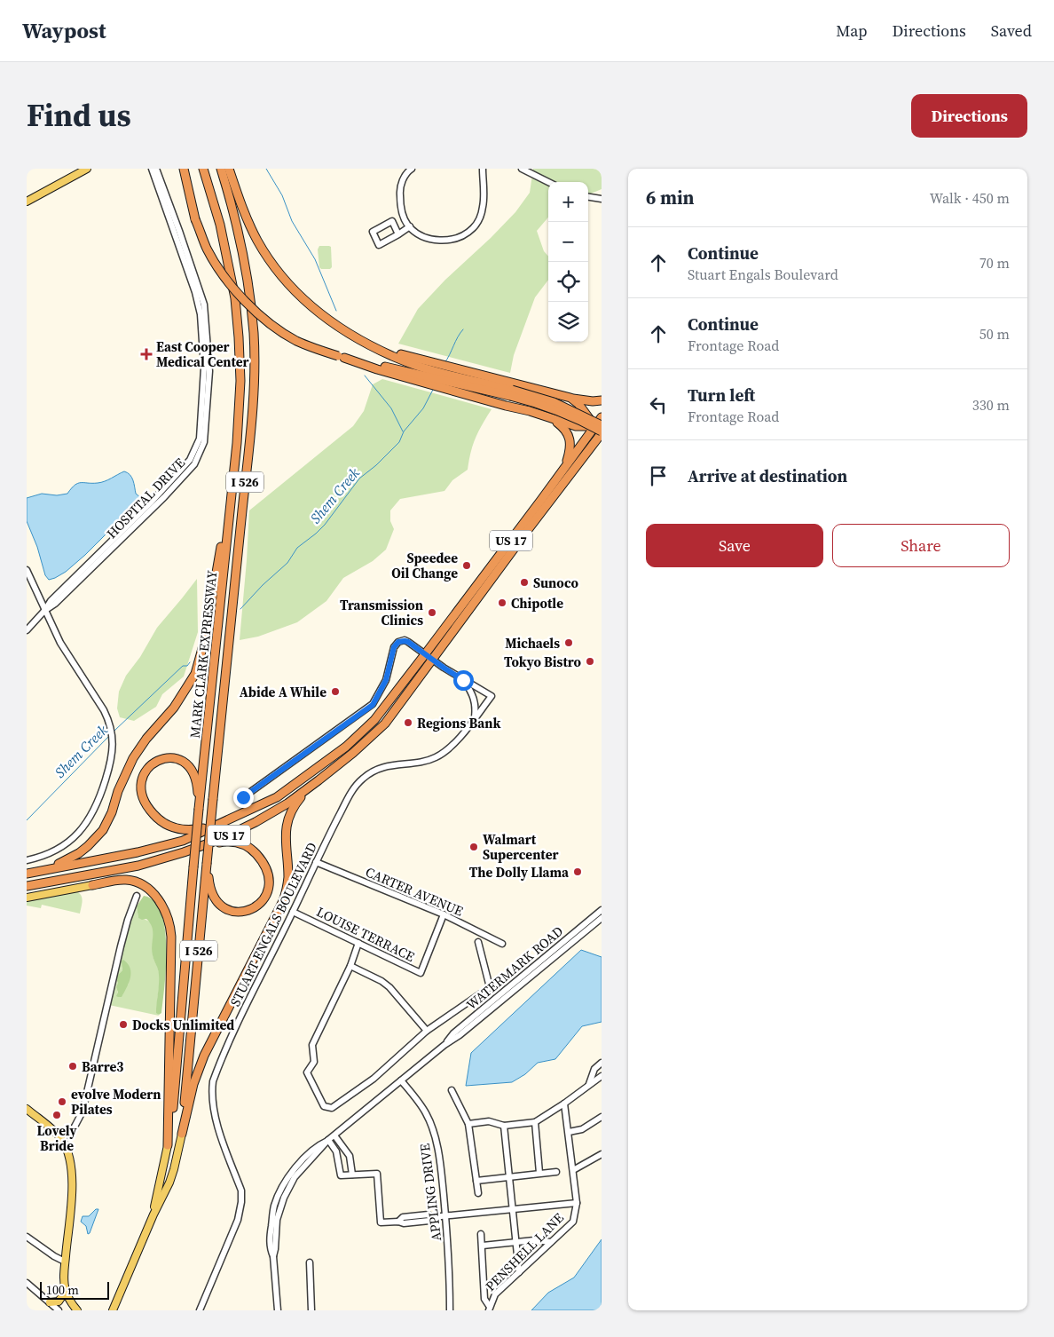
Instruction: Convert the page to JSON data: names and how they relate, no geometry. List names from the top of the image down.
{
  "streets": {
    "highway": ["I 526", "US 17", "MARK CLARK EXPRESSWAY"],
    "street": [
      "HOSPITAL DRIVE",
      "CARTER AVENUE",
      "STUART ENGALS BOULEVARD",
      "LOUISE TERRACE",
      "WATERMARK ROAD",
      "APPLING DRIVE",
      "PENSHELL LANE"
    ]
  },
  "crossings": [
    ["US 17", "STUART ENGALS BOULEVARD"],
    ["CARTER AVENUE", "STUART ENGALS BOULEVARD"],
    ["CARTER AVENUE", "LOUISE TERRACE"],
    ["STUART ENGALS BOULEVARD", "LOUISE TERRACE"],
    ["WATERMARK ROAD", "APPLING DRIVE"]
  ],
  "water": ["Shem Creek"],
  "places": {
    "health": ["East Cooper Medical Center"],
    "other": [
      "Speedee Oil Change",
      "Sunoco",
      "Chipotle",
      "Transmission Clinics",
      "Michaels",
      "Tokyo Bistro",
      "Abide A While",
      "Regions Bank",
      "Walmart Supercenter",
      "The Dolly Llama",
      "Docks Unlimited",
      "Barre3",
      "evolve Modern Pilates",
      "Lovely Bride"
    ]
  },
  "scale_bar": "100 m",
  "page": {
    "header": "Waypost",
    "nav": ["Map", "Directions", "Saved"],
    "title": "Find us",
    "buttons": [
      "Directions",
      ["Save", "Share"]
    ],
    "heading": ["6 min", "Walk · 450 m"],
    "map_buttons": ["+", "−"],
    "list": [
      ["Continue", "Stuart Engals Boulevard", "70 m"],
      ["Continue", "Frontage Road", "50 m"],
      ["Turn left", "Frontage Road", "330 m"],
      "Arrive at destination"
    ],
    "scale": "100 m"
  }
}
